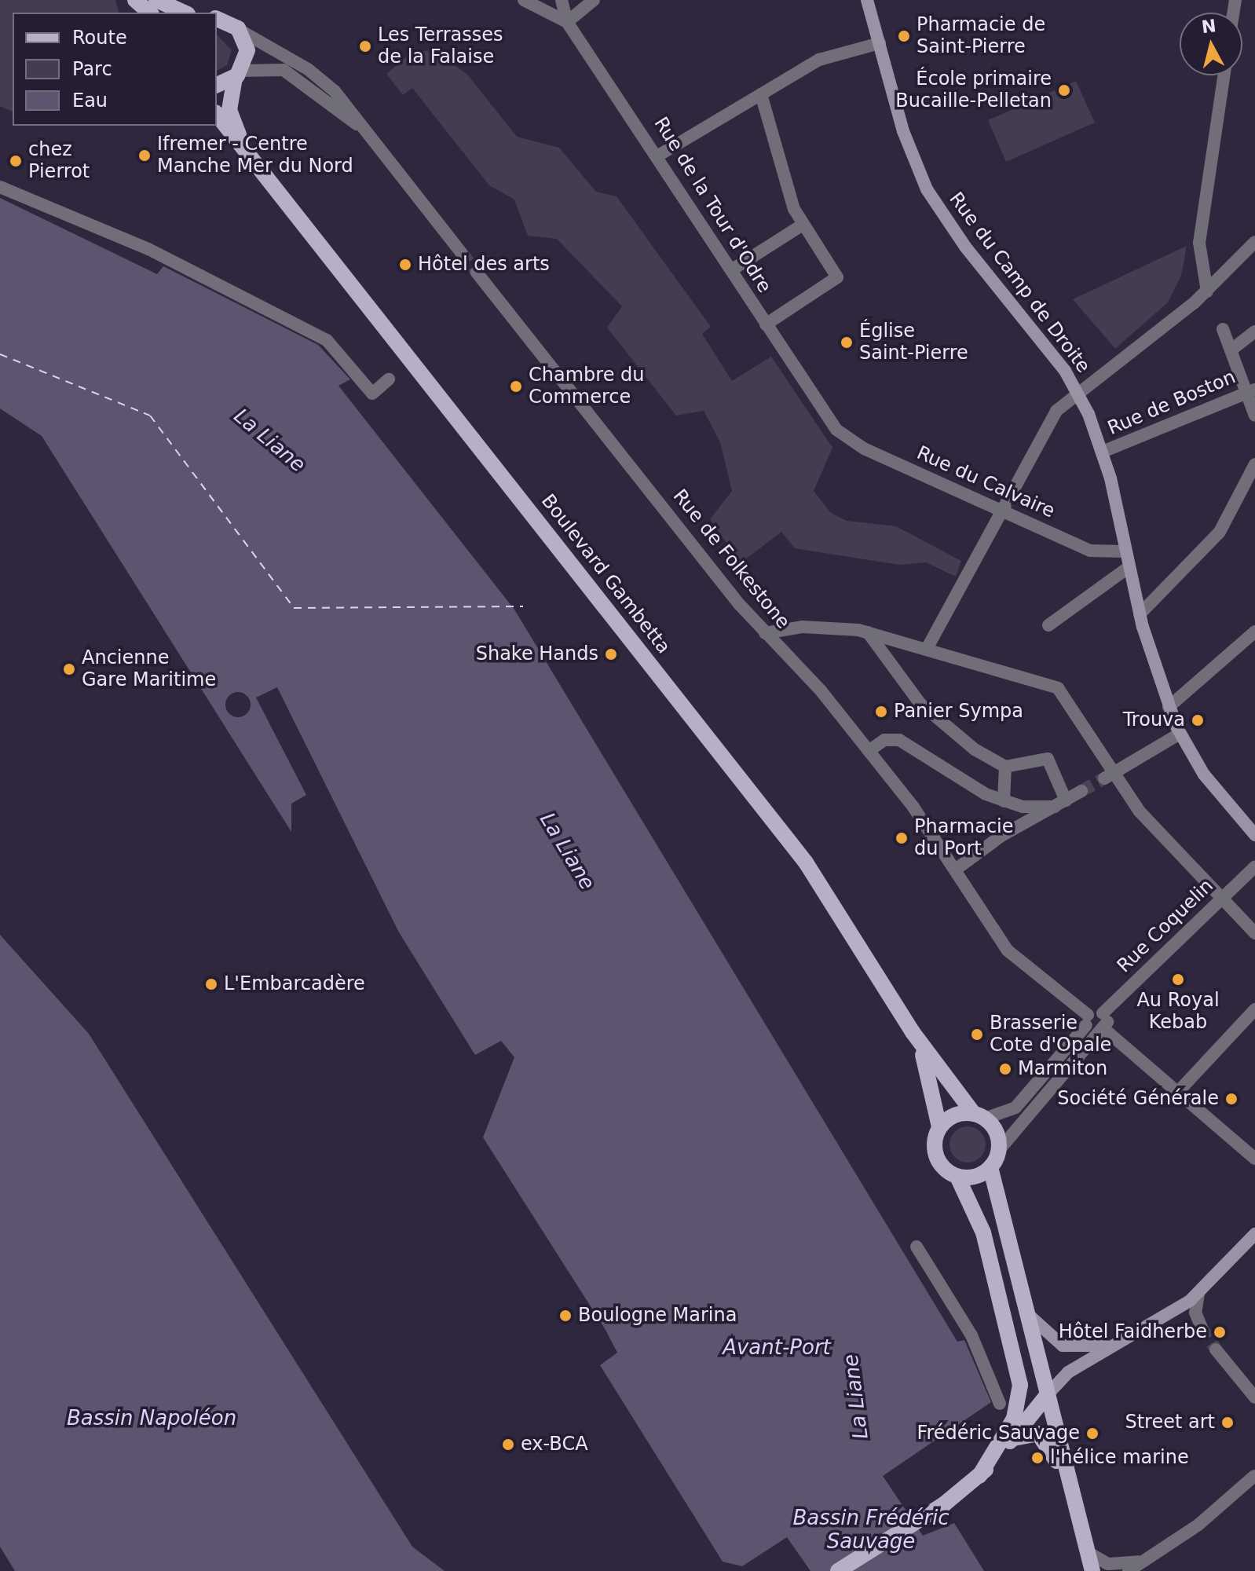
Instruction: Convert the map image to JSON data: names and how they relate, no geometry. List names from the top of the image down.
{
  "streets": {
    "main road": ["Boulevard Gambetta"],
    "street": [
      "Rue de la Tour d'Odre",
      "Rue du Camp de Droite",
      "Rue de Boston",
      "Rue du Calvaire",
      "Rue de Folkestone",
      "Rue Coquelin"
    ]
  },
  "crossings": [
    ["Rue de la Tour d'Odre", "Rue du Calvaire"],
    ["Rue du Camp de Droite", "Rue de Boston"],
    ["Rue du Camp de Droite", "Rue du Calvaire"],
    ["Rue de Folkestone", "Rue Coquelin"]
  ],
  "water": [
    "La Liane",
    "Avant-Port",
    "Bassin Napoléon",
    "Bassin Frédéric Sauvage"
  ],
  "places": [
    "Pharmacie de Saint-Pierre",
    "Les Terrasses de la Falaise",
    "École primaire Bucaille-Pelletan",
    "Ifremer - Centre Manche Mer du Nord",
    "chez Pierrot",
    "Hôtel des arts",
    "Église Saint-Pierre",
    "Chambre du Commerce",
    "Shake Hands",
    "Ancienne Gare Maritime",
    "Panier Sympa",
    "Trouva",
    "Pharmacie du Port",
    "Au Royal Kebab",
    "L'Embarcadère",
    "Brasserie Cote d'Opale",
    "Marmiton",
    "Société Générale",
    "Boulogne Marina",
    "Hôtel Faidherbe",
    "Street art",
    "Frédéric Sauvage",
    "ex-BCA",
    "l'hélice marine"
  ],
  "legend": ["Route", "Parc", "Eau"],
  "north": "top"
}
